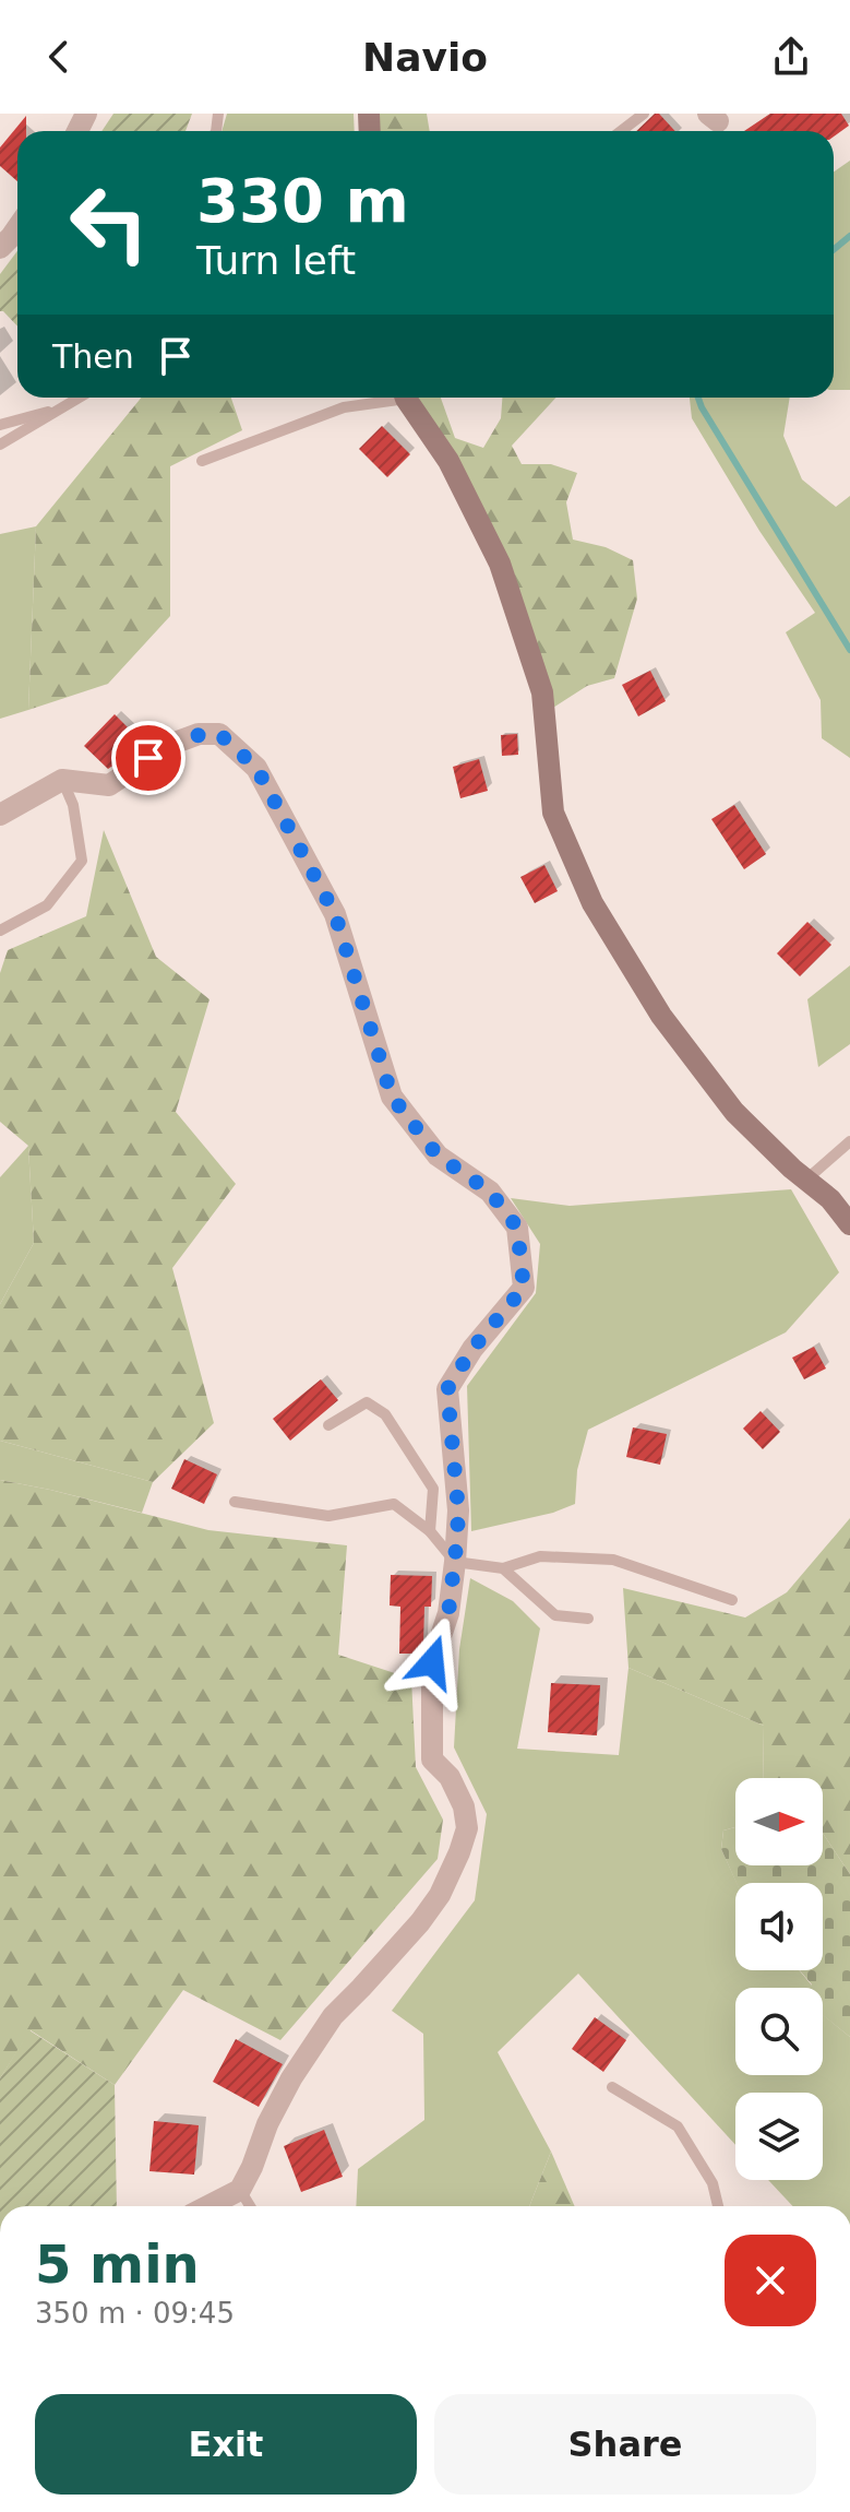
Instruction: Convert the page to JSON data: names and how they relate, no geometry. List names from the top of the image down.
{
  "north": "right",
  "page": {
    "header": "Navio",
    "turn": ["330 m", "Turn left"],
    "then": "Then",
    "heading": ["5 min", "350 m · 09:45"],
    "buttons": ["Exit", "Share"]
  }
}
